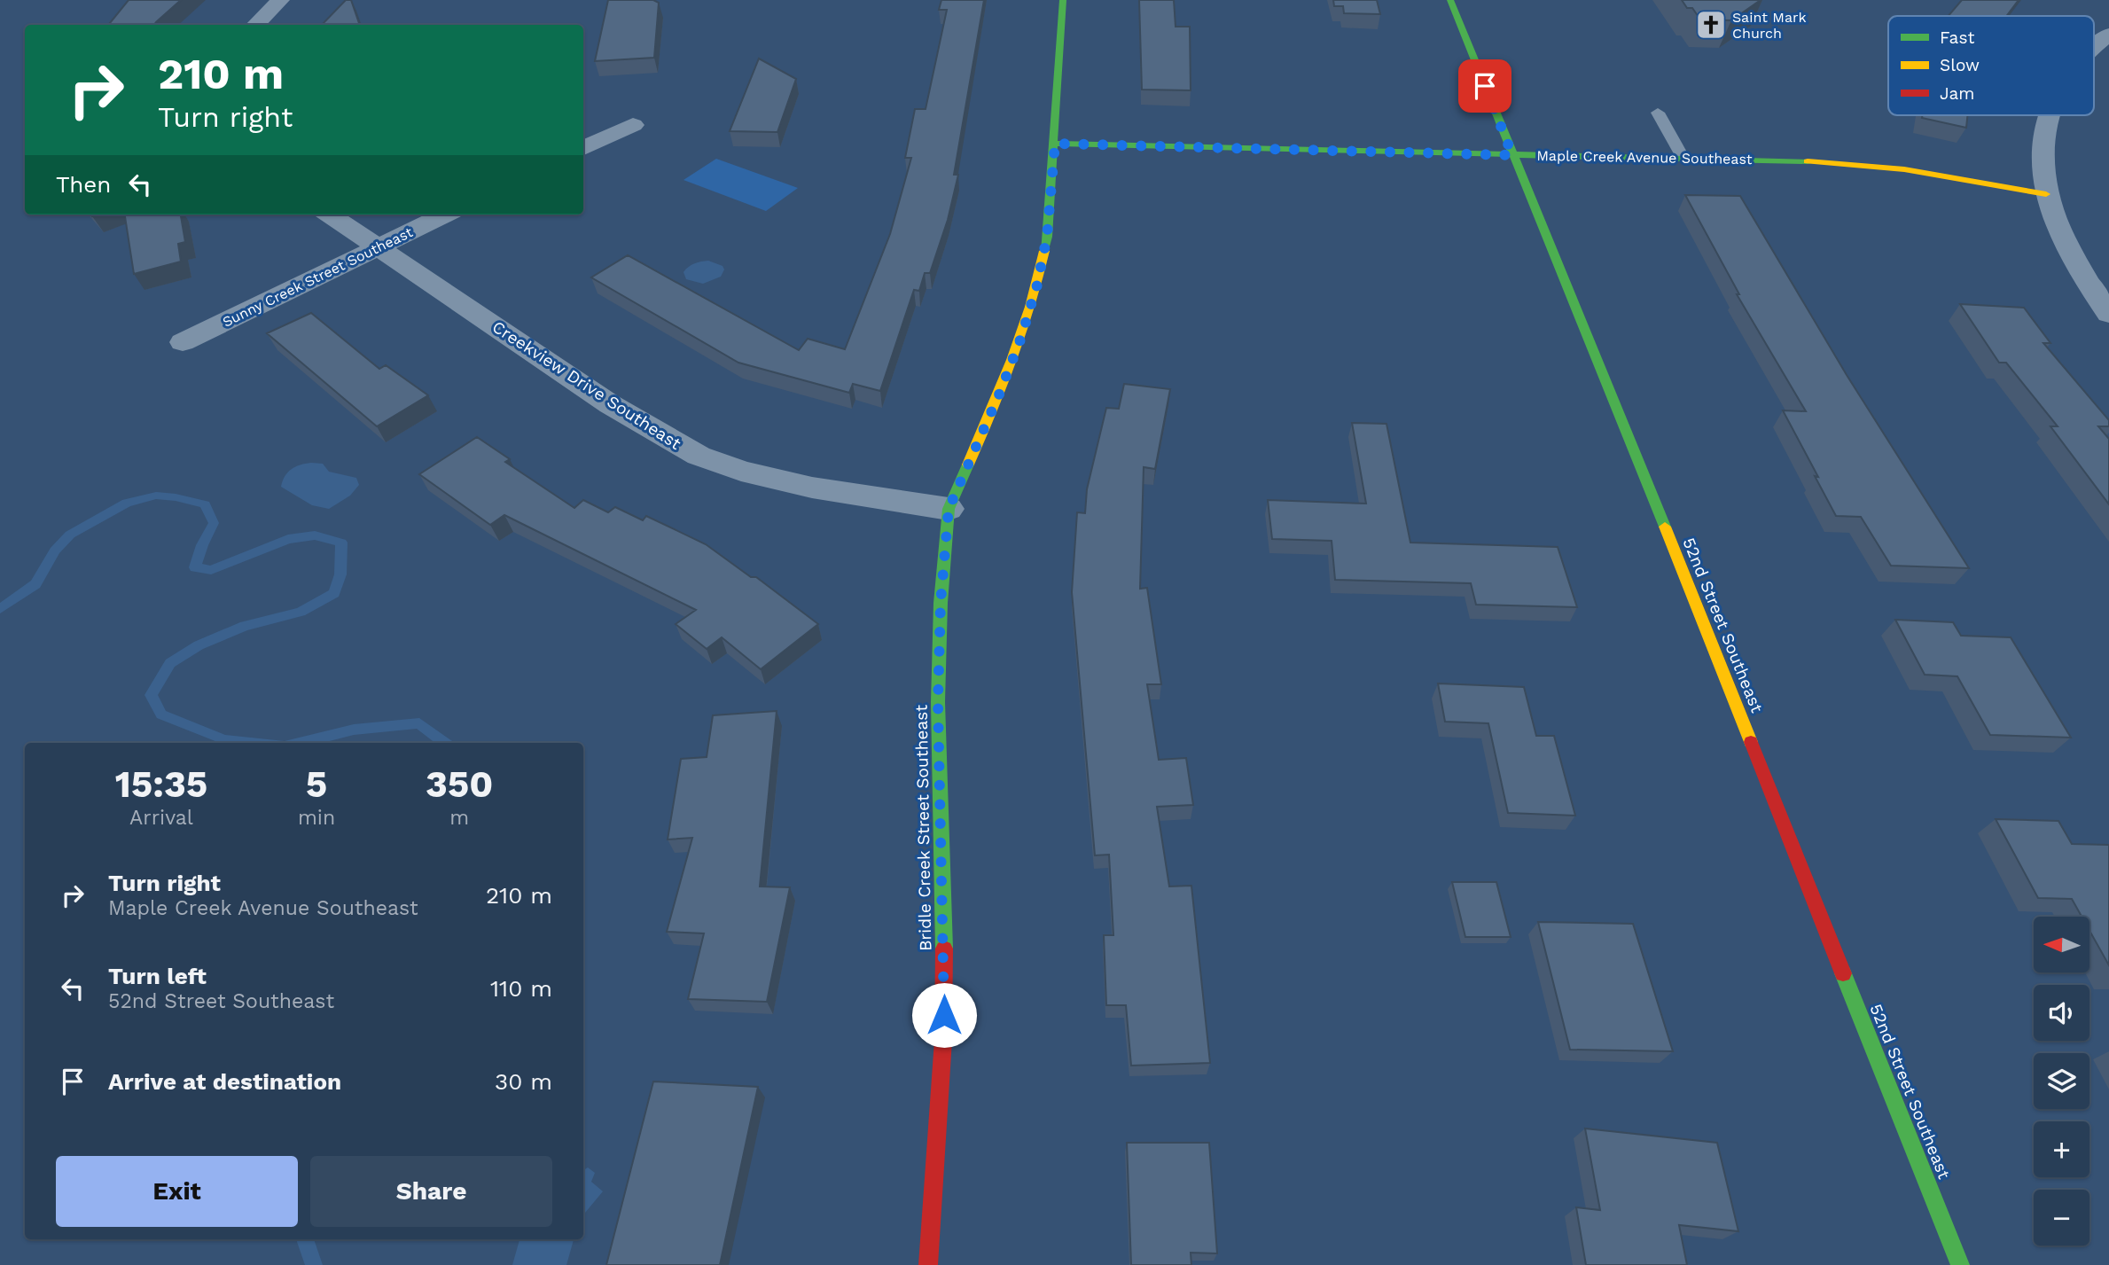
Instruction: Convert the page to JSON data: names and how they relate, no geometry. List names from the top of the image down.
{
  "streets": {
    "street": [
      "Maple Creek Avenue Southeast",
      "Sunny Creek Street Southeast",
      "Creekview Drive Southeast",
      "52nd Street Southeast",
      "Bridle Creek Street Southeast"
    ]
  },
  "crossings": [
    ["Maple Creek Avenue Southeast", "52nd Street Southeast"],
    ["Maple Creek Avenue Southeast", "Bridle Creek Street Southeast"],
    ["Sunny Creek Street Southeast", "Creekview Drive Southeast"],
    ["Creekview Drive Southeast", "Bridle Creek Street Southeast"]
  ],
  "places": {
    "church": ["Saint Mark Church"]
  },
  "legend": ["Fast", "Slow", "Jam"],
  "north": "left",
  "page": {
    "turn": ["210 m", "Turn right"],
    "then": "Then",
    "eta": [
      "15:35",
      "Arrival",
      "5",
      "min",
      "350",
      "m"
    ],
    "list": [
      {
        "name": "Turn right",
        "note": "Maple Creek Avenue Southeast",
        "value": "210 m"
      },
      {
        "name": "Turn left",
        "note": "52nd Street Southeast",
        "value": "110 m"
      },
      {
        "name": "Arrive at destination",
        "value": "30 m"
      }
    ],
    "map_buttons": ["+", "−"],
    "buttons": ["Exit", "Share"]
  }
}
